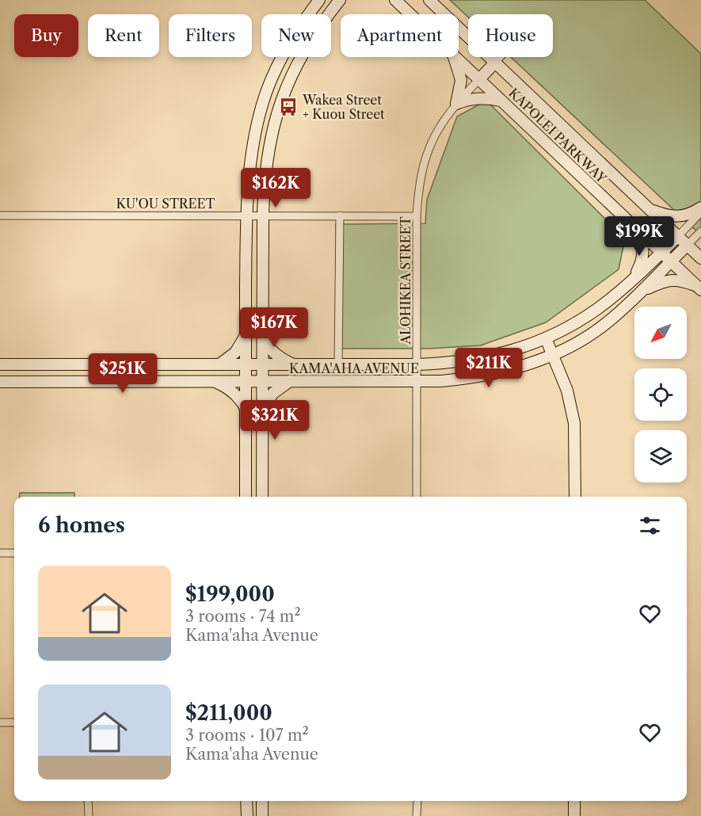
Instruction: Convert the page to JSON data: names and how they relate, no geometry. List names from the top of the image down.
{
  "streets": {
    "street": [
      "KAPOLEI PARKWAY",
      "KU'OU STREET",
      "ALOHIKEA STREET",
      "KAMA'AHA AVENUE"
    ]
  },
  "crossings": [
    ["KAPOLEI PARKWAY", "ALOHIKEA STREET"],
    ["KAPOLEI PARKWAY", "KAMA'AHA AVENUE"],
    ["KU'OU STREET", "ALOHIKEA STREET"],
    ["ALOHIKEA STREET", "KAMA'AHA AVENUE"]
  ],
  "places": {
    "bus stop": ["Wakea Street + Kuou Street"]
  },
  "north": "bottom left",
  "page": {
    "chip": [
      "Buy",
      "Rent",
      "Filters",
      "New",
      "Apartment",
      "House"
    ],
    "price": [
      "$162K",
      "$199K",
      "$167K",
      "$211K",
      "$251K",
      "$321K"
    ],
    "heading": "6 homes",
    "list": [
      {
        "name": "$199,000",
        "note": "3 rooms · 74 m² · Kama'aha Avenue"
      },
      {
        "name": "$211,000",
        "note": "3 rooms · 107 m² · Kama'aha Avenue"
      }
    ]
  }
}
